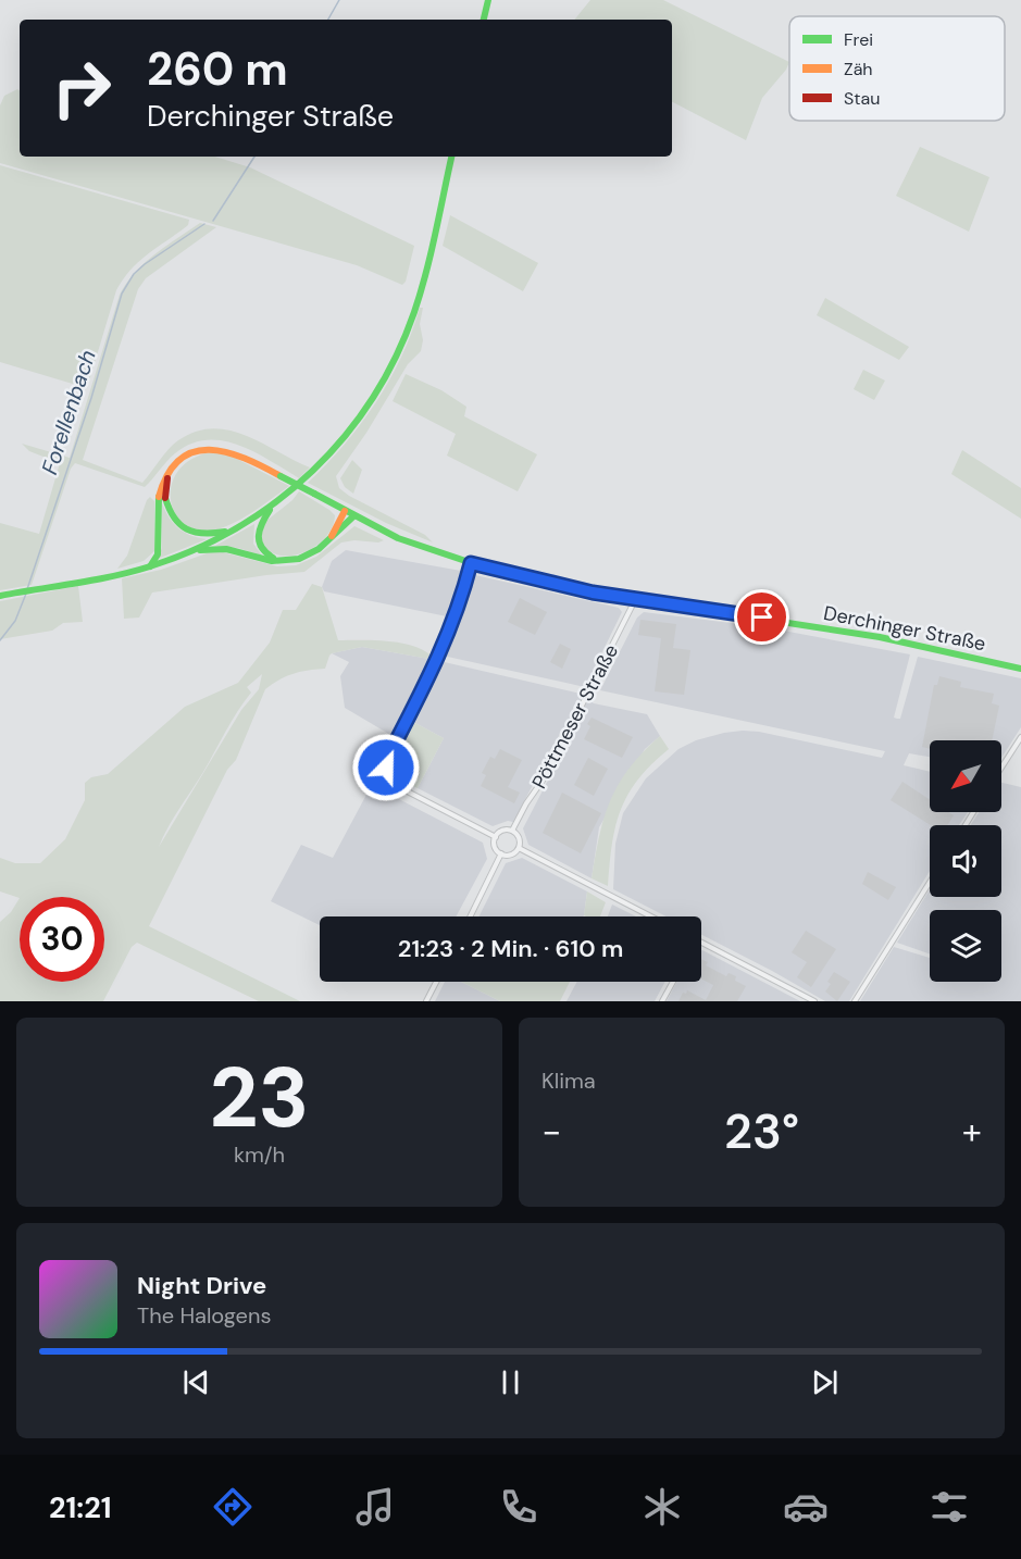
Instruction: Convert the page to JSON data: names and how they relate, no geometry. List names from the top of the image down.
{
  "streets": {
    "main road": ["Derchinger Straße"],
    "street": ["Pöttmeser Straße"]
  },
  "crossings": [
    ["Derchinger Straße", "Pöttmeser Straße"]
  ],
  "water": ["Forellenbach"],
  "legend": ["Frei", "Zäh", "Stau"],
  "north": "bottom left",
  "page": {
    "turn": ["260 m", "Derchinger Straße"],
    "limit": "30",
    "trip": "21:23 · 2 Min. · 610 m",
    "tile": [
      ["23", "km/h"],
      "Klima"
    ],
    "heat": ["−", "23°", "+"],
    "song": ["Night Drive", "The Halogens"],
    "tabs": "21:21"
  }
}
